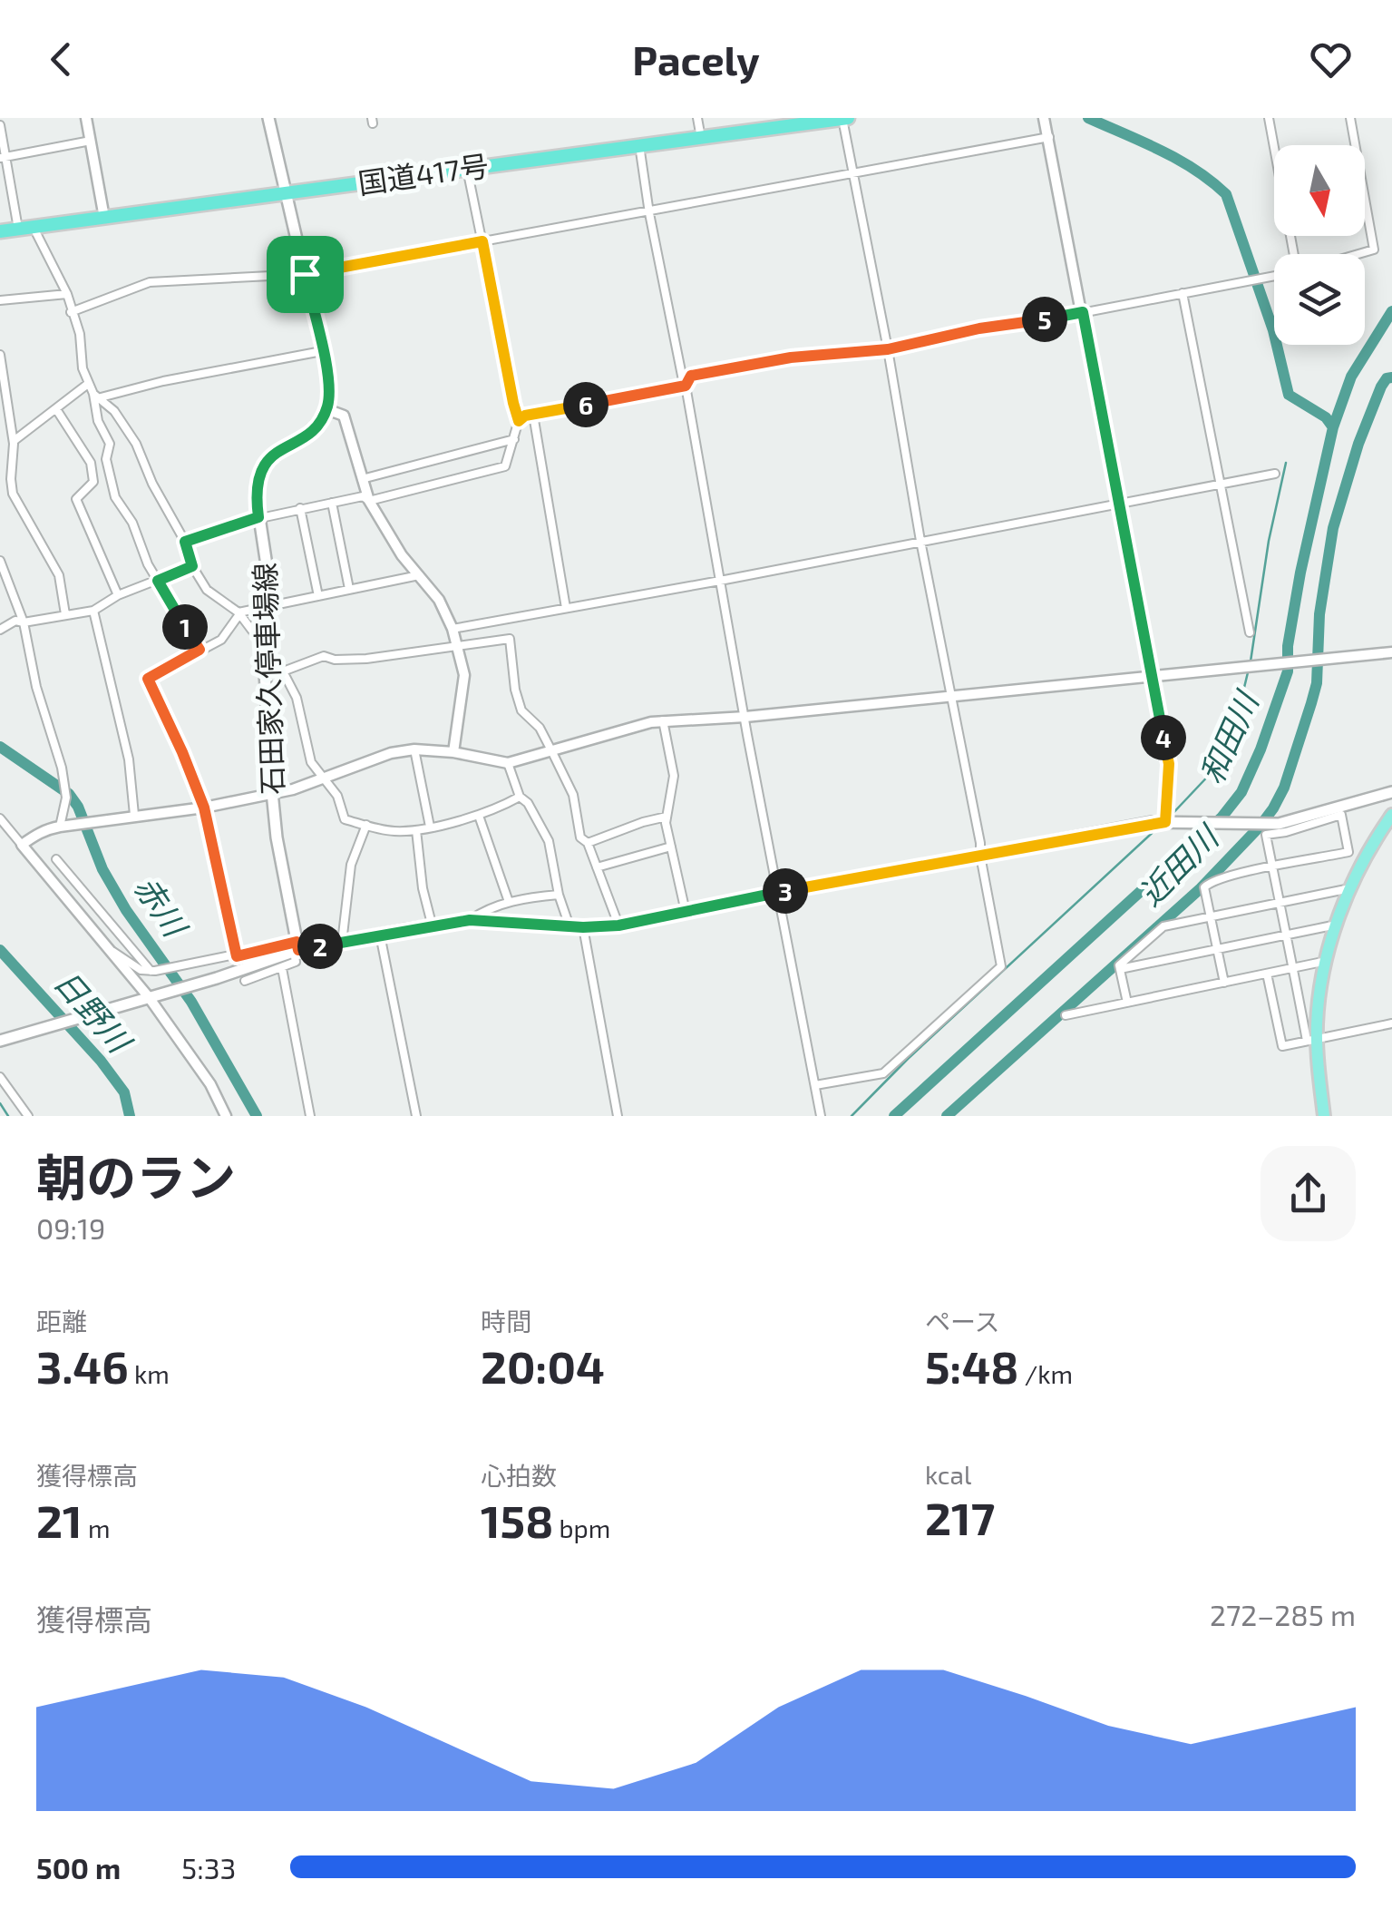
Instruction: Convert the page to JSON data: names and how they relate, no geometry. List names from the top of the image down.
{
  "streets": {
    "highway": ["国道417号"],
    "main road": ["石田家久停車場線"]
  },
  "water": [
    "和田川",
    "近田川",
    "赤川",
    "日野川"
  ],
  "north": "bottom",
  "page": {
    "header": "Pacely",
    "pins": [
      "5",
      "6",
      "1",
      "4",
      "3",
      "2"
    ],
    "heading": ["朝のラン", "09:19"],
    "stats": [
      ["距離", "3.46 km"],
      ["時間", "20:04"],
      ["ペース", "5:48 /km"],
      ["獲得標高", "21 m"],
      ["心拍数", "158 bpm"],
      ["kcal", "217"]
    ],
    "chart": ["獲得標高", "272–285 m"],
    "list": [
      {
        "name": "500 m",
        "note": "5:33"
      }
    ]
  }
}
